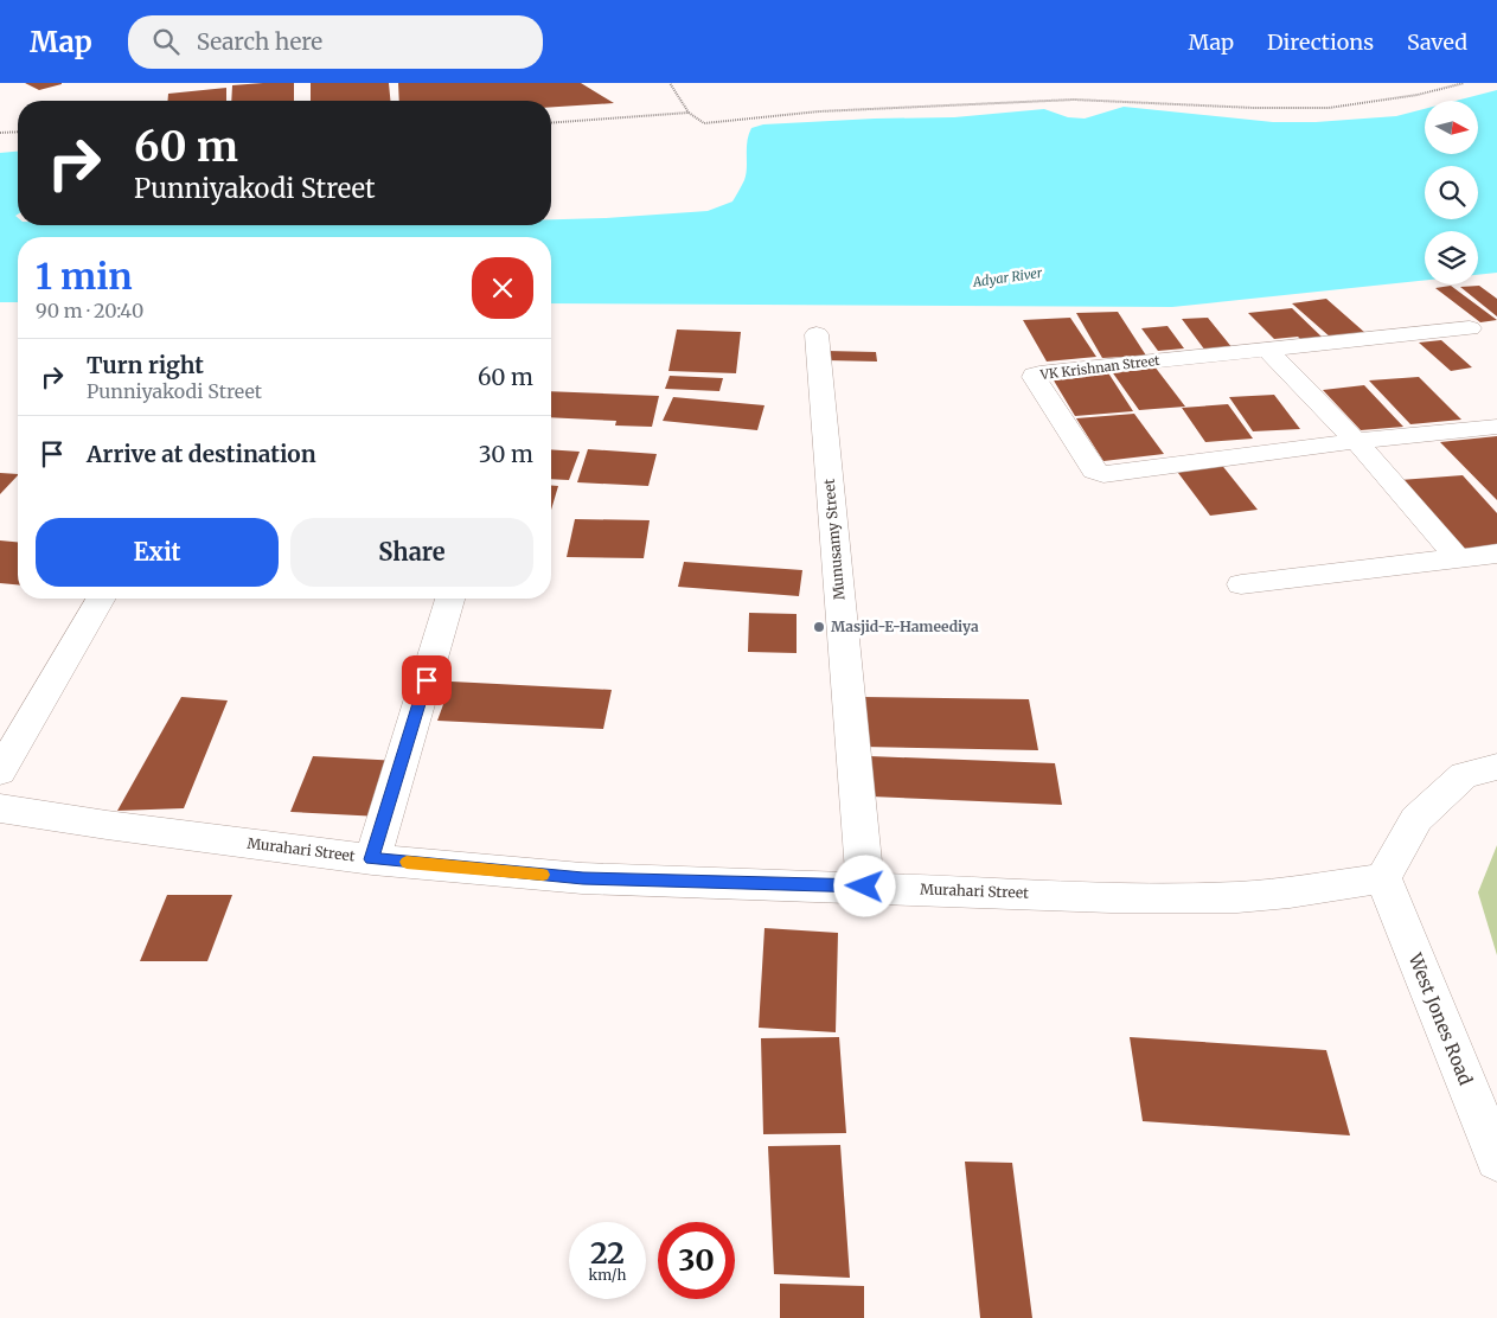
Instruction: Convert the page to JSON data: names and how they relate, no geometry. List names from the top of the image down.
{
  "streets": {
    "street": [
      "VK Krishnan Street",
      "Munusamy Street",
      "Murahari Street",
      "West Jones Road"
    ]
  },
  "crossings": [
    ["Munusamy Street", "Murahari Street"],
    ["Murahari Street", "West Jones Road"]
  ],
  "water": ["Adyar River"],
  "places": ["Masjid-E-Hameediya"],
  "north": "right",
  "page": {
    "header": "Map",
    "search": "Search here",
    "nav": ["Map", "Directions", "Saved"],
    "turn": ["60 m", "Punniyakodi Street"],
    "heading": ["1 min", "90 m · 20:40"],
    "list": [
      {
        "name": "Turn right",
        "note": "Punniyakodi Street",
        "value": "60 m"
      },
      {
        "name": "Arrive at destination",
        "value": "30 m"
      }
    ],
    "buttons": ["Exit", "Share"],
    "speed": "22 km/h",
    "limit": "30"
  }
}
